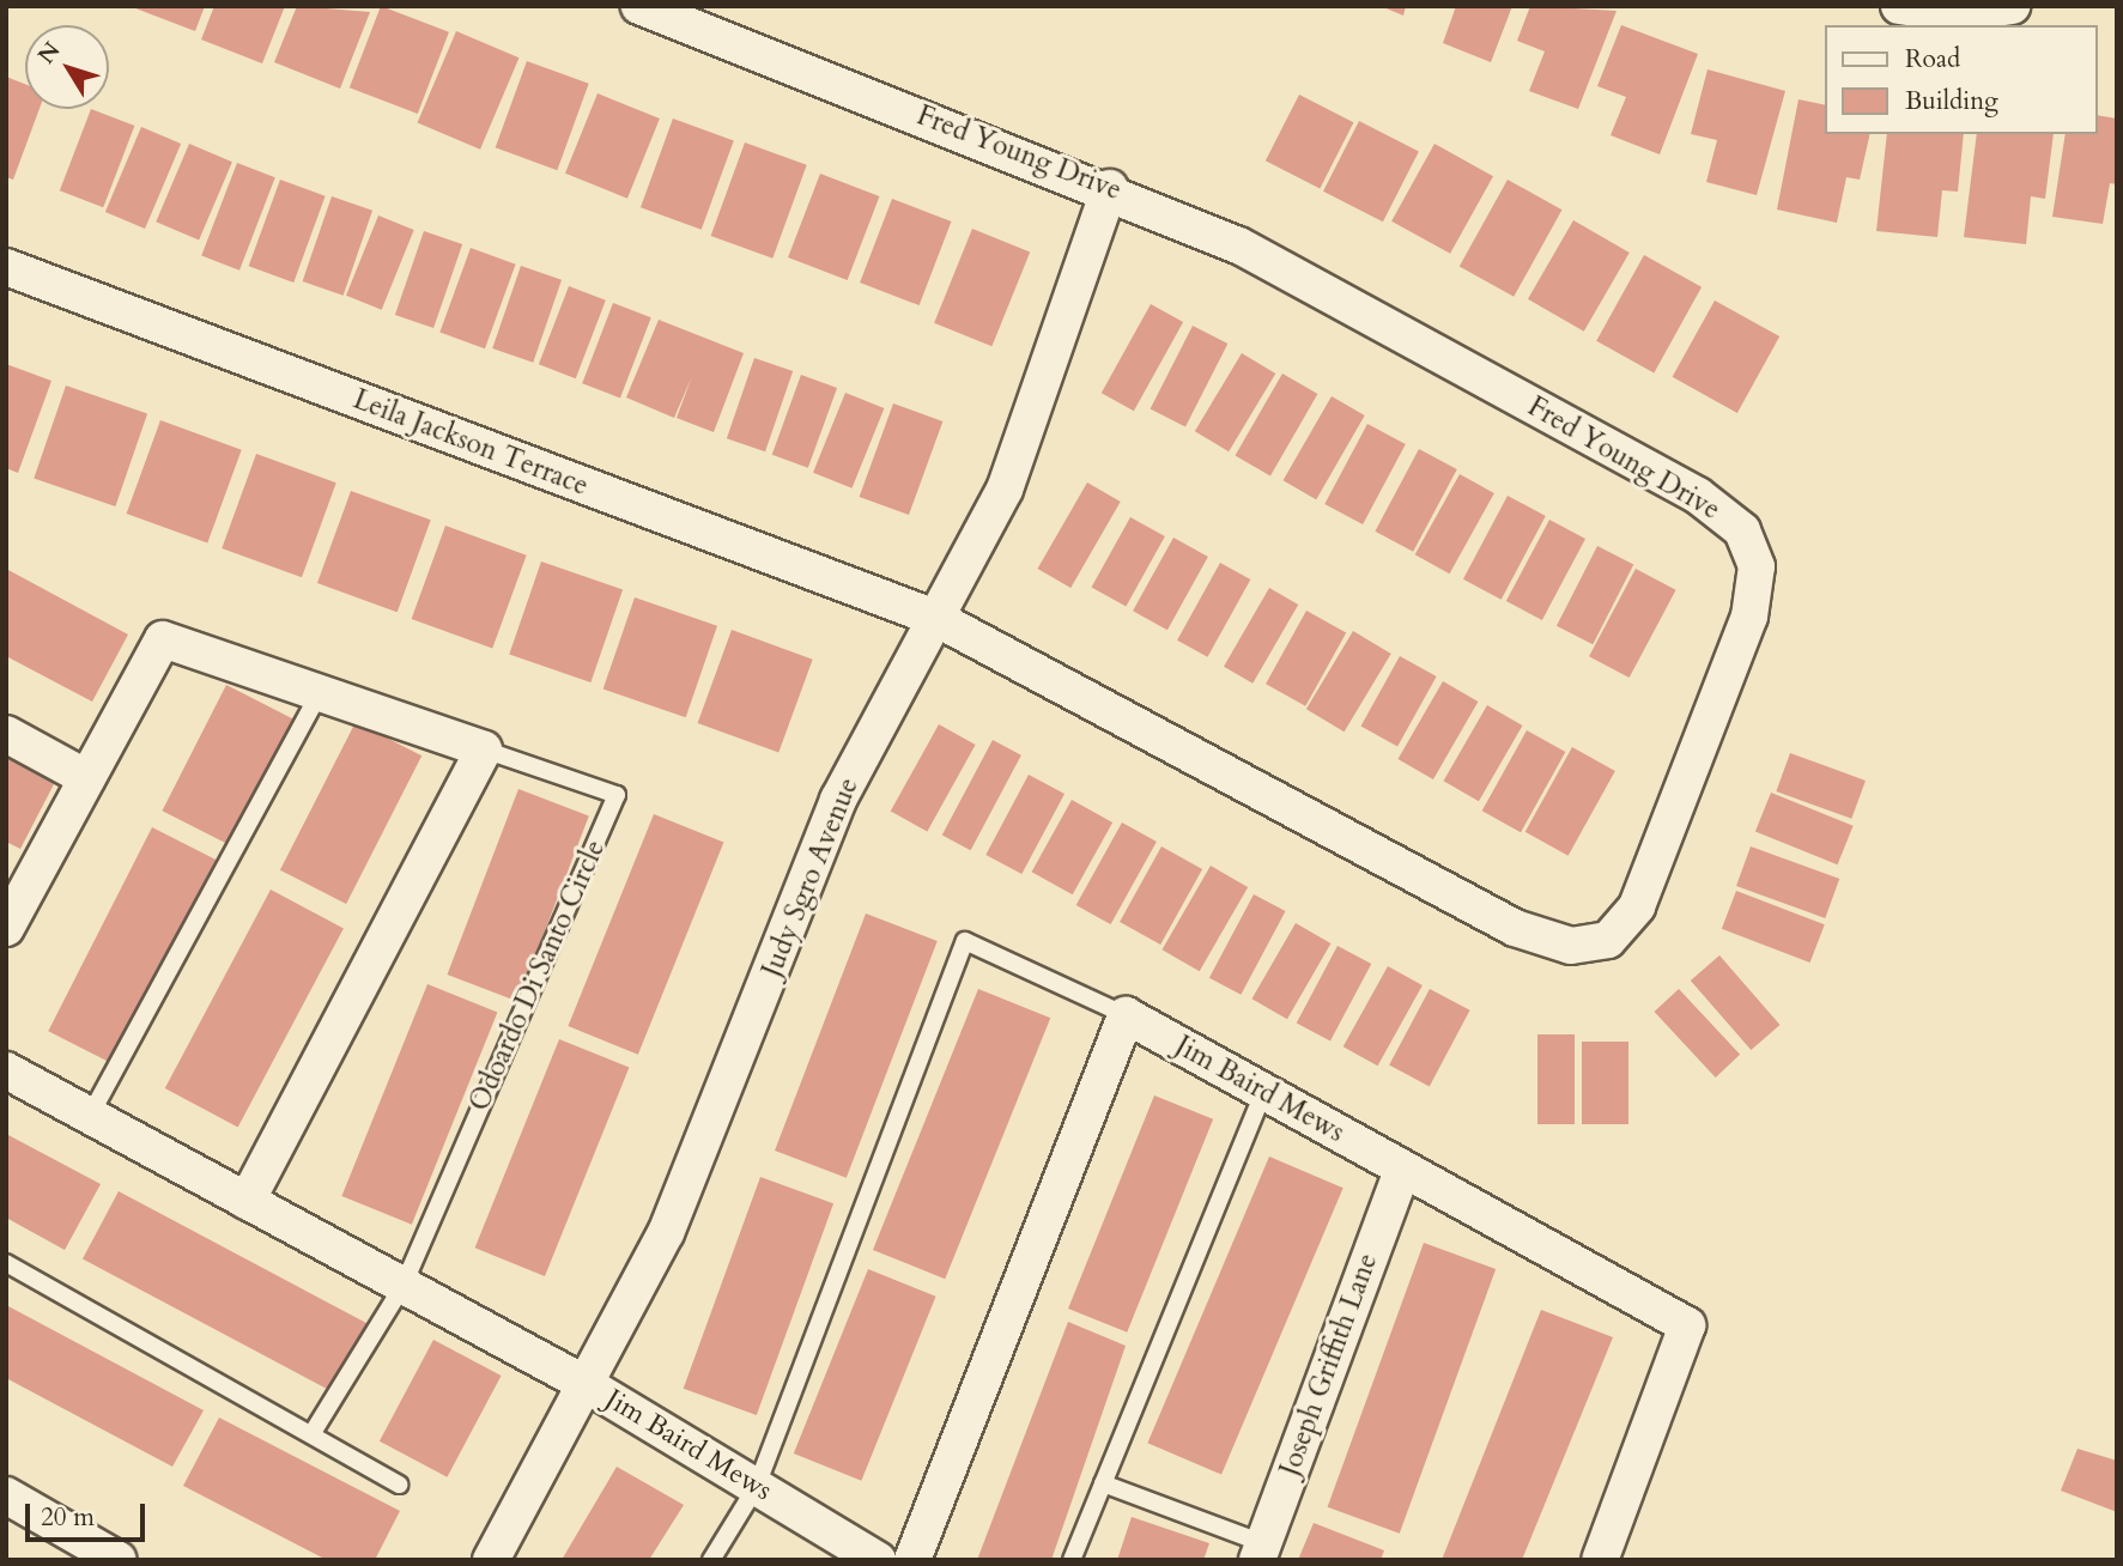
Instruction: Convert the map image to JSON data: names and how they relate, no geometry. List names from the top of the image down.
{
  "streets": {
    "street": [
      "Fred Young Drive",
      "Leila Jackson Terrace",
      "Judy Sgro Avenue",
      "Odoardo Di Santo Circle",
      "Jim Baird Mews",
      "Joseph Griffith Lane"
    ]
  },
  "crossings": [
    ["Fred Young Drive", "Leila Jackson Terrace"],
    ["Fred Young Drive", "Judy Sgro Avenue"],
    ["Leila Jackson Terrace", "Judy Sgro Avenue"],
    ["Judy Sgro Avenue", "Jim Baird Mews"],
    ["Jim Baird Mews", "Joseph Griffith Lane"]
  ],
  "legend": ["Road", "Building"],
  "scale_bar": "20 m",
  "north": "top left"
}
